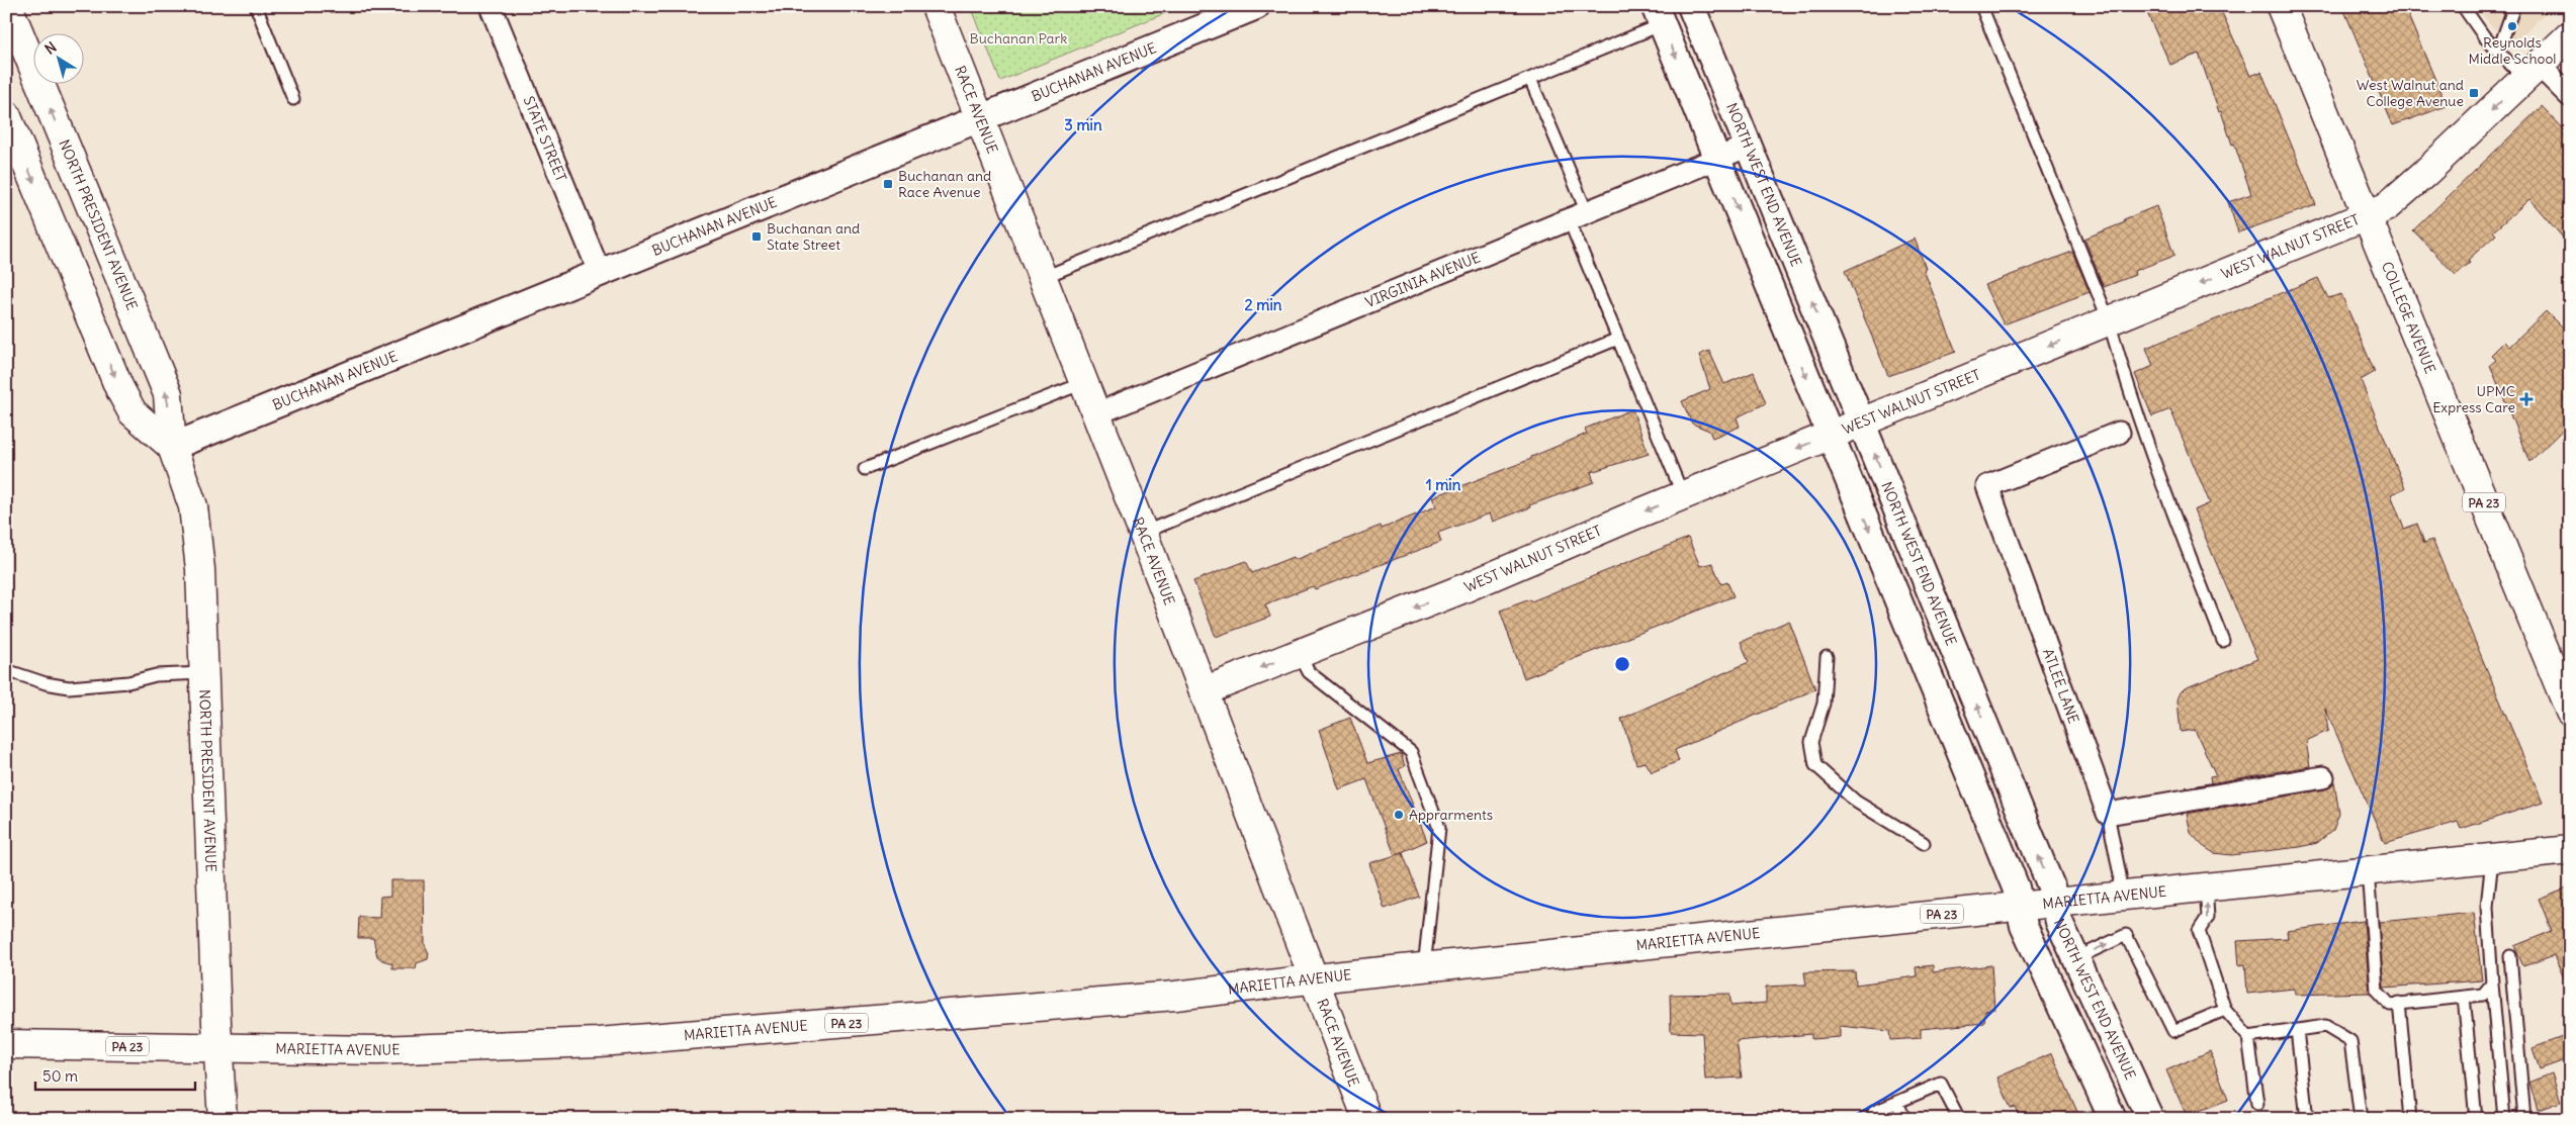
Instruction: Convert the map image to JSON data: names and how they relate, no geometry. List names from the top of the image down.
{
  "streets": {
    "main road": [
      "RACE AVENUE",
      "NORTH PRESIDENT AVENUE",
      "WEST WALNUT STREET",
      "COLLEGE AVENUE",
      "PA 23",
      "MARIETTA AVENUE"
    ],
    "street": [
      "BUCHANAN AVENUE",
      "STATE STREET",
      "NORTH WEST END AVENUE",
      "VIRGINIA AVENUE",
      "ATLEE LANE"
    ]
  },
  "crossings": [
    ["BUCHANAN AVENUE", "RACE AVENUE"],
    ["BUCHANAN AVENUE", "STATE STREET"],
    ["BUCHANAN AVENUE", "NORTH PRESIDENT AVENUE"],
    ["RACE AVENUE", "WEST WALNUT STREET"],
    ["RACE AVENUE", "VIRGINIA AVENUE"],
    ["RACE AVENUE", "MARIETTA AVENUE"],
    ["NORTH WEST END AVENUE", "WEST WALNUT STREET"],
    ["NORTH WEST END AVENUE", "VIRGINIA AVENUE"],
    ["NORTH WEST END AVENUE", "MARIETTA AVENUE"],
    ["NORTH PRESIDENT AVENUE", "MARIETTA AVENUE"],
    ["WEST WALNUT STREET", "COLLEGE AVENUE"]
  ],
  "one_way": ["WEST WALNUT STREET"],
  "parks": ["Buchanan Park"],
  "places": {
    "other": ["Reynolds Middle School", "Apprarments"],
    "transit": ["West Walnut and College Avenue", "Buchanan and Race Avenue", "Buchanan and State Street"],
    "health": ["UPMC Express Care"]
  },
  "scale_bar": "50 m",
  "north": "top left",
  "rings": ["3 min", "2 min", "1 min"]
}
